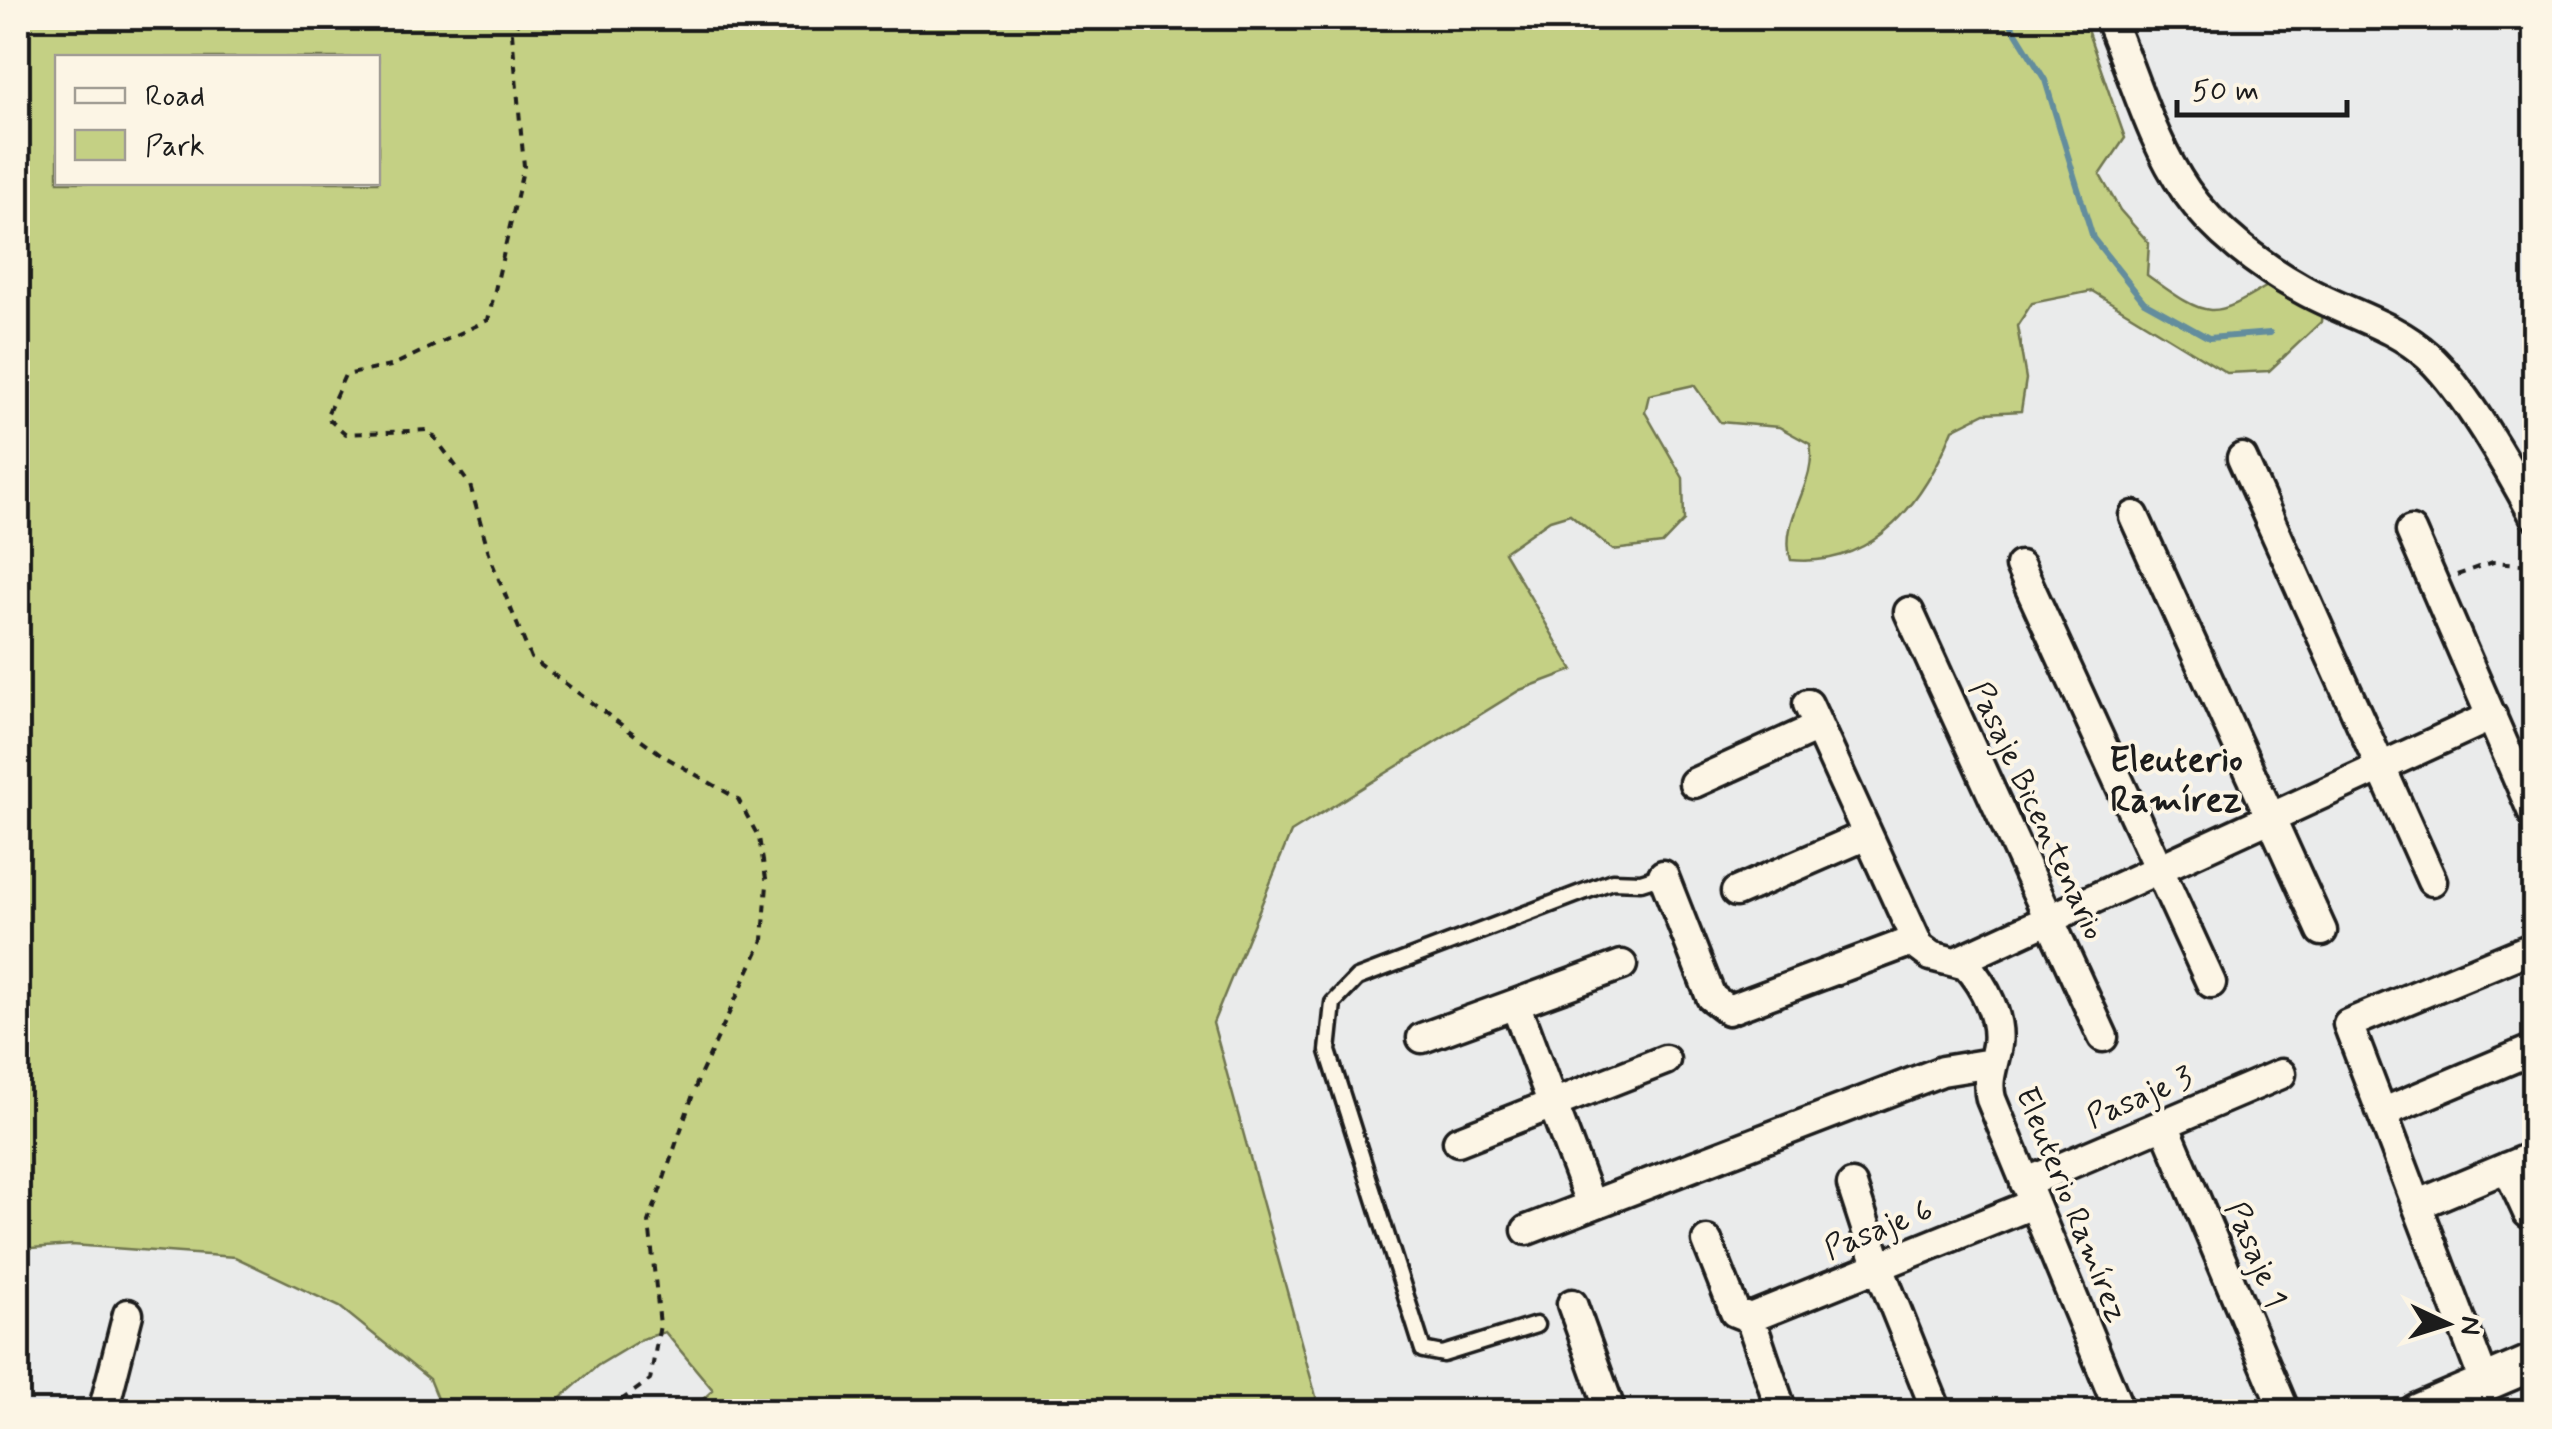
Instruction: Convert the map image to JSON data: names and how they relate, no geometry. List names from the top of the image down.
{
  "streets": {
    "street": [
      "Pasaje Bicentenario",
      "Pasaje 3",
      "Eleuterio Ramírez",
      "Pasaje 6",
      "Pasaje 1"
    ]
  },
  "crossings": [
    ["Pasaje 3", "Eleuterio Ramírez"],
    ["Pasaje 3", "Pasaje 6"],
    ["Pasaje 3", "Pasaje 1"],
    ["Eleuterio Ramírez", "Pasaje 6"]
  ],
  "districts": ["Eleuterio Ramírez"],
  "legend": ["Road", "Park"],
  "scale_bar": "50 m",
  "north": "right"
}
